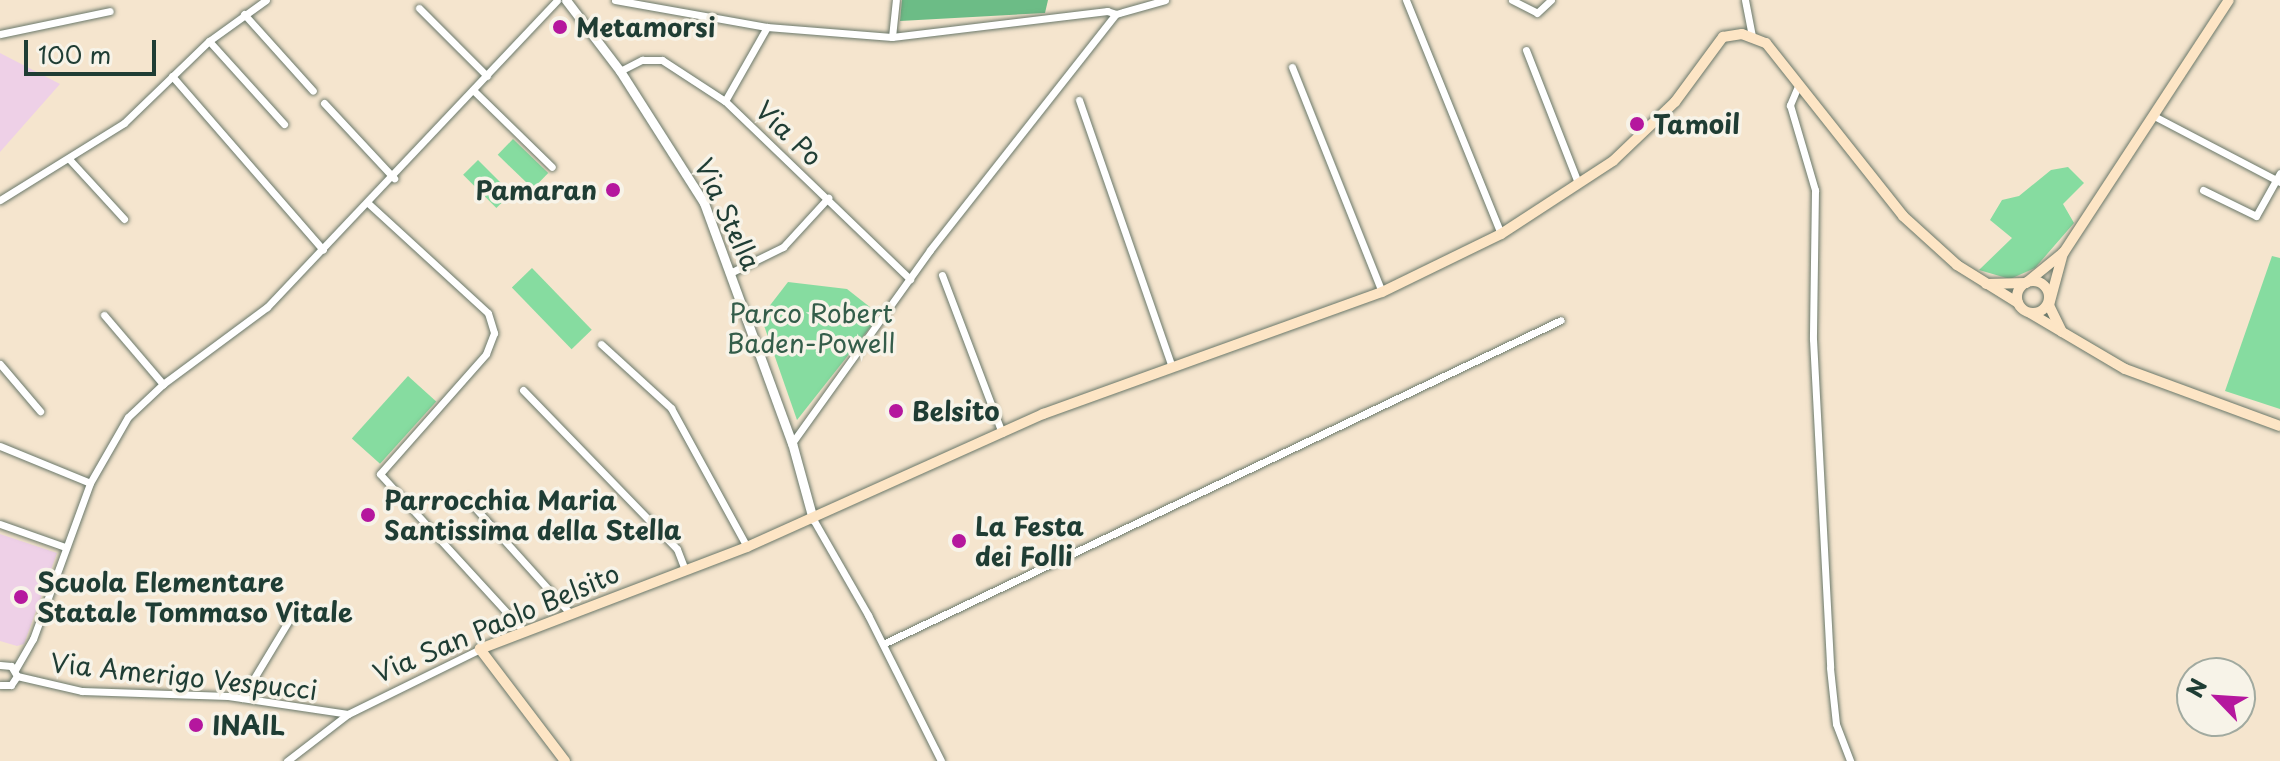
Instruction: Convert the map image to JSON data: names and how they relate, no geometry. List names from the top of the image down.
{
  "streets": {
    "main road": ["Via San Paolo Belsito"],
    "street": ["Via Po", "Via Stella", "Via Amerigo Vespucci"]
  },
  "crossings": [
    ["Via Po", "Via Stella"],
    ["Via Stella", "Via San Paolo Belsito"],
    ["Via San Paolo Belsito", "Via Amerigo Vespucci"]
  ],
  "parks": ["Parco Robert Baden-Powell"],
  "places": [
    "Metamorsi",
    "Tamoil",
    "Pamaran",
    "Belsito",
    "Parrocchia Maria Santissima della Stella",
    "La Festa dei Folli",
    "Scuola Elementare Statale Tommaso Vitale",
    "INAIL"
  ],
  "scale_bar": "100 m",
  "north": "top left"
}
